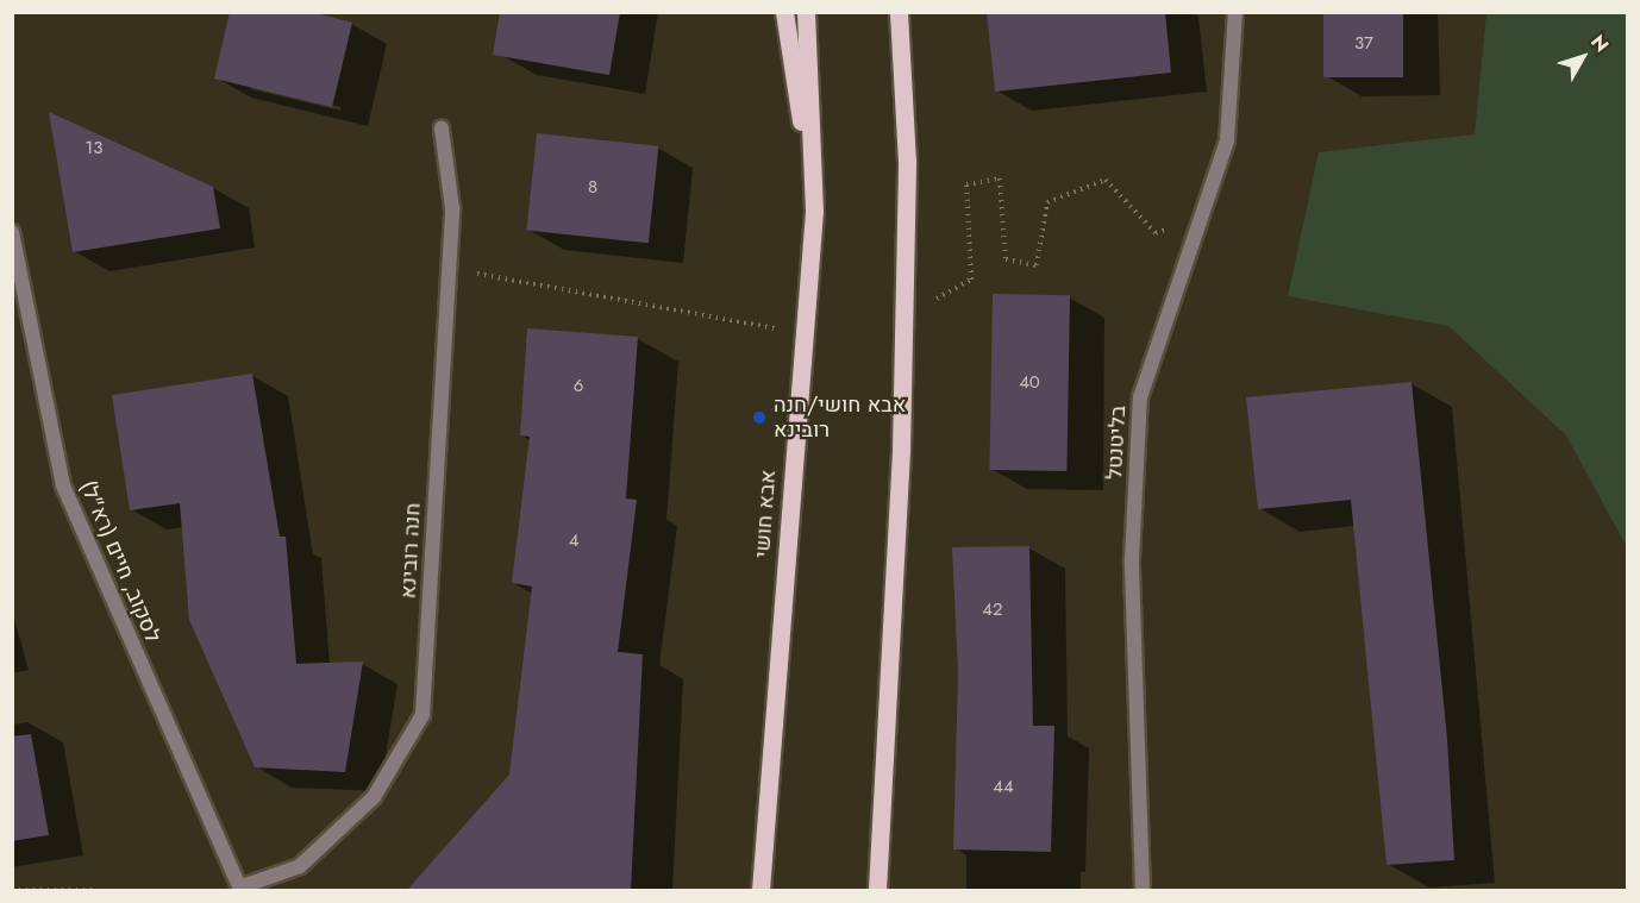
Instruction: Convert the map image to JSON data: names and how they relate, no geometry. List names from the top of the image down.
{
  "streets": {
    "main road": ["אבא חושי"],
    "street": ["בליטנטל", "חנה רובינא", "לסקוב, חיים (רא\"ל)"]
  },
  "crossings": [
    ["חנה רובינא", "לסקוב, חיים (רא\"ל)"]
  ],
  "places": ["אבא חושי/חנה רובינא"],
  "house_numbers": [
    "37",
    "13",
    "8",
    "40",
    "6",
    "4",
    "42",
    "44"
  ],
  "north": "top right"
}
